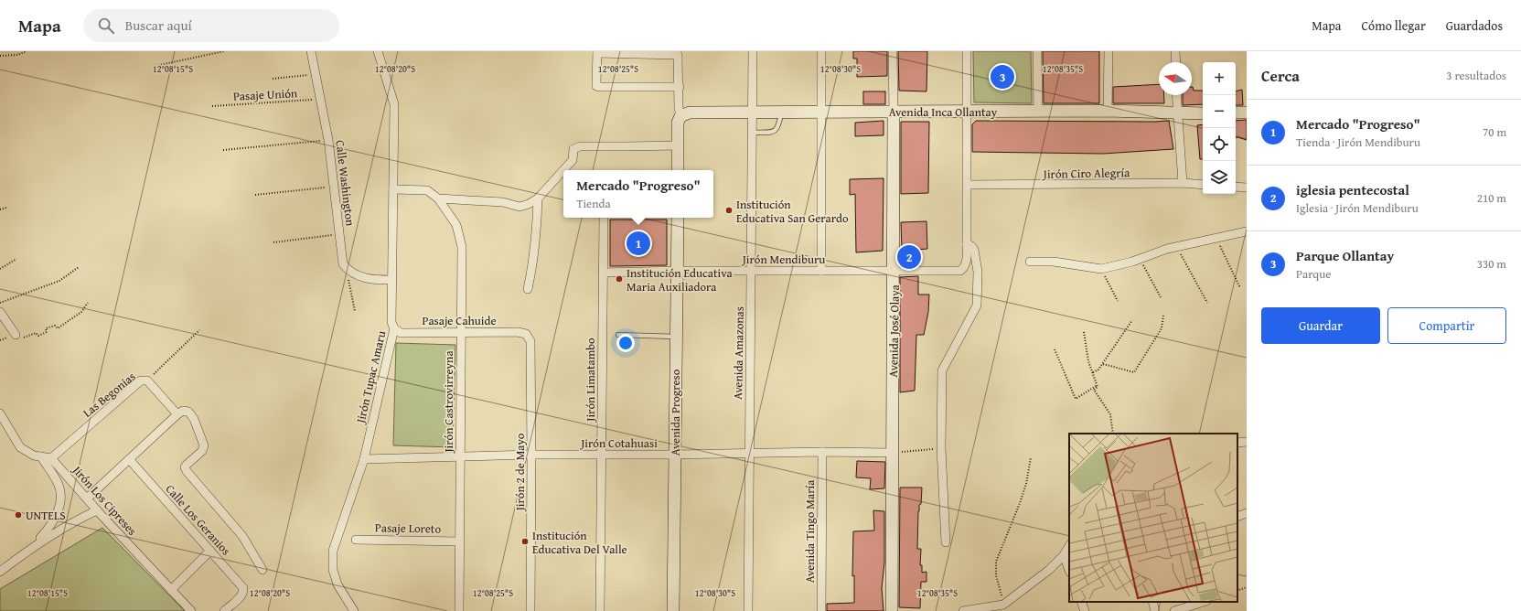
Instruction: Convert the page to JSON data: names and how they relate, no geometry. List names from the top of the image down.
{
  "streets": {
    "street": [
      "Avenida Inca Ollantay",
      "Jirón Ciro Alegría",
      "Calle Washington",
      "Jirón Mendiburu",
      "Pasaje Cahuide",
      "Avenida José Olaya",
      "Avenida Amazonas",
      "Jirón Tupac Amaru",
      "Jirón Limatambo",
      "Las Begonias",
      "Jirón Castrovirreyna",
      "Avenida Progreso",
      "Jirón Cotahuasi",
      "Jirón 2 de Mayo",
      "Jirón Los Cipreses",
      "Calle Los Geranios",
      "Pasaje Loreto",
      "Avenida Tingo María"
    ],
    "path": ["Pasaje Unión"]
  },
  "crossings": [
    ["Pasaje Unión", "Calle Washington"],
    ["Avenida Inca Ollantay", "Avenida José Olaya"],
    ["Avenida Inca Ollantay", "Avenida Amazonas"],
    ["Jirón Mendiburu", "Avenida José Olaya"],
    ["Jirón Mendiburu", "Avenida Amazonas"],
    ["Jirón Mendiburu", "Jirón Limatambo"],
    ["Jirón Mendiburu", "Avenida Progreso"],
    ["Pasaje Cahuide", "Jirón Tupac Amaru"],
    ["Pasaje Cahuide", "Jirón Castrovirreyna"],
    ["Pasaje Cahuide", "Jirón 2 de Mayo"],
    ["Avenida José Olaya", "Jirón Cotahuasi"],
    ["Avenida Amazonas", "Jirón Cotahuasi"],
    ["Jirón Tupac Amaru", "Jirón Cotahuasi"],
    ["Jirón Limatambo", "Jirón Cotahuasi"],
    ["Las Begonias", "Jirón Los Cipreses"],
    ["Jirón Castrovirreyna", "Jirón Cotahuasi"],
    ["Jirón Castrovirreyna", "Pasaje Loreto"],
    ["Avenida Progreso", "Jirón Cotahuasi"],
    ["Jirón Cotahuasi", "Jirón 2 de Mayo"],
    ["Jirón Cotahuasi", "Avenida Tingo María"]
  ],
  "places": [
    "Institución Educativa San Gerardo",
    "Institución Educativa Maria Auxiliadora",
    "UNTELS",
    "Institución Educativa Del Valle"
  ],
  "north": "left",
  "page": {
    "header": "Mapa",
    "search": "Buscar aquí",
    "nav": ["Mapa", "Cómo llegar", "Guardados"],
    "heading": ["Cerca", "3 resultados"],
    "map_buttons": ["+", "−"],
    "pins": ["3", "1", "2"],
    "list": [
      {
        "mark": "1",
        "name": "Mercado \"Progreso\"",
        "note": "Tienda · Jirón Mendiburu",
        "value": "70 m"
      },
      {
        "mark": "2",
        "name": "iglesia pentecostal",
        "note": "Iglesia · Jirón Mendiburu",
        "value": "210 m"
      },
      {
        "mark": "3",
        "name": "Parque Ollantay",
        "note": "Parque",
        "value": "330 m"
      }
    ],
    "popup": ["Mercado \"Progreso\"", "Tienda"],
    "buttons": ["Guardar", "Compartir"]
  },
  "coordinates": [
    "12°08'15\"S",
    "12°08'20\"S",
    "12°08'25\"S",
    "12°08'30\"S",
    "12°08'35\"S"
  ]
}
